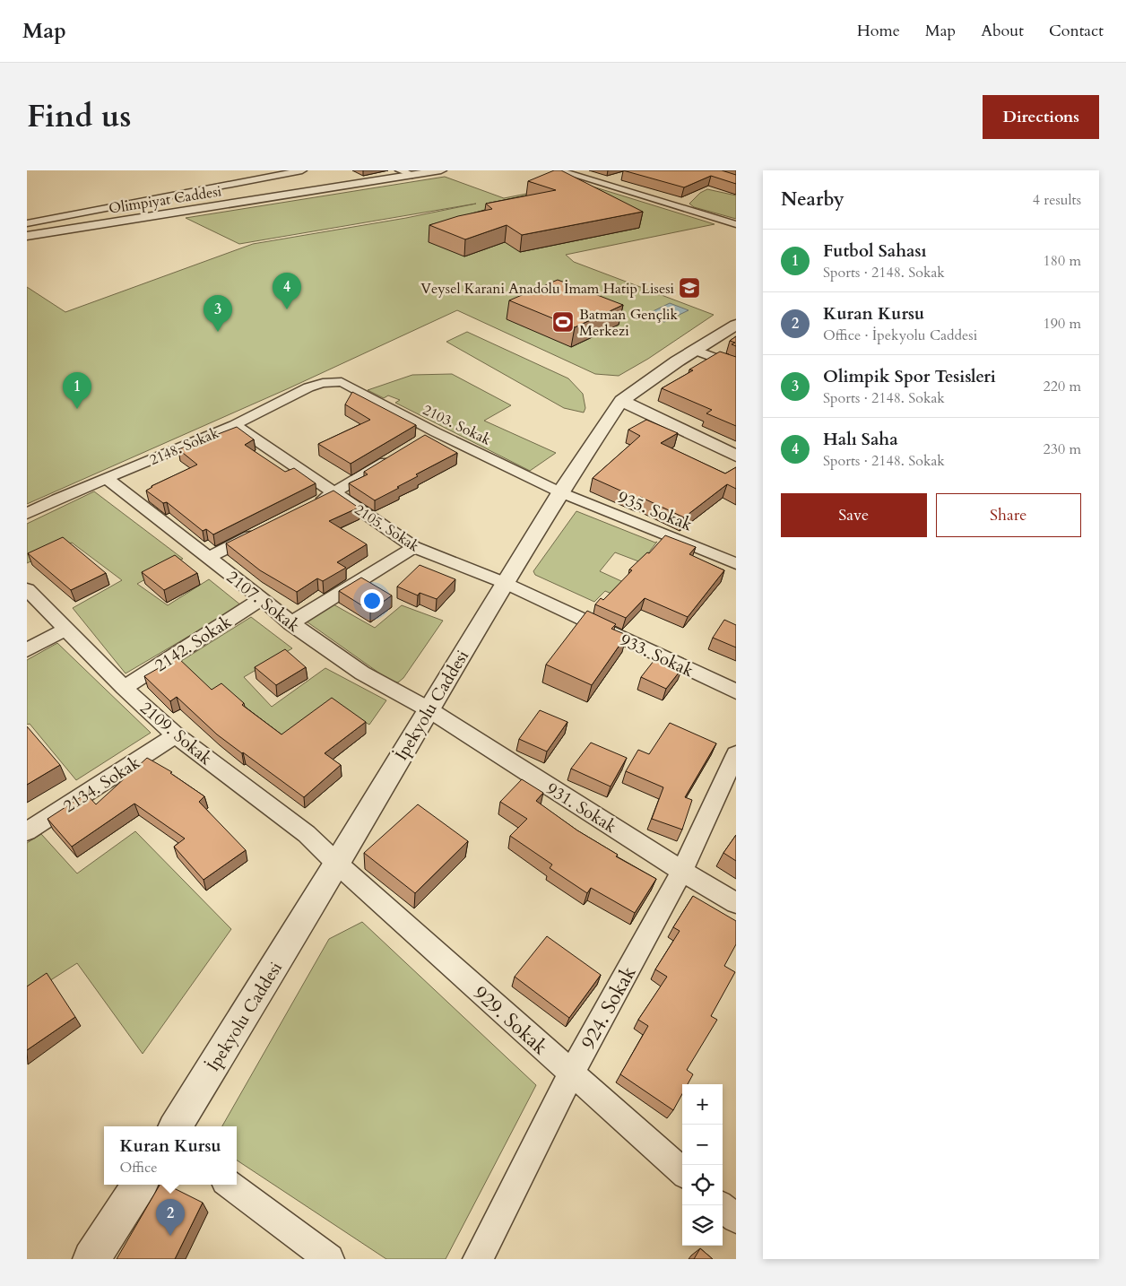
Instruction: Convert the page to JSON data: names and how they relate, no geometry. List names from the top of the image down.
{
  "streets": {
    "street": [
      "Olimpiyat Caddesi",
      "2103. Sokak",
      "2148. Sokak",
      "935. Sokak",
      "2105. Sokak",
      "2107. Sokak",
      "2142. Sokak",
      "933. Sokak",
      "İpekyolu Caddesi",
      "2109. Sokak",
      "2134. Sokak",
      "931. Sokak",
      "924. Sokak",
      "929. Sokak"
    ]
  },
  "crossings": [
    ["2103. Sokak", "2148. Sokak"],
    ["2103. Sokak", "935. Sokak"],
    ["2103. Sokak", "İpekyolu Caddesi"],
    ["2148. Sokak", "2105. Sokak"],
    ["2148. Sokak", "2107. Sokak"],
    ["935. Sokak", "İpekyolu Caddesi"],
    ["2105. Sokak", "933. Sokak"],
    ["2105. Sokak", "İpekyolu Caddesi"],
    ["2107. Sokak", "2142. Sokak"],
    ["2107. Sokak", "İpekyolu Caddesi"],
    ["2107. Sokak", "931. Sokak"],
    ["2142. Sokak", "2109. Sokak"],
    ["933. Sokak", "İpekyolu Caddesi"],
    ["İpekyolu Caddesi", "2109. Sokak"],
    ["İpekyolu Caddesi", "931. Sokak"],
    ["İpekyolu Caddesi", "929. Sokak"],
    ["2109. Sokak", "2134. Sokak"],
    ["2109. Sokak", "929. Sokak"],
    ["931. Sokak", "924. Sokak"],
    ["924. Sokak", "929. Sokak"]
  ],
  "places": {
    "school or university": ["Veysel Karani Anadolu İmam Hatip Lisesi"],
    "sports": ["Batman Gençlik Merkezi"]
  },
  "page": {
    "header": "Map",
    "nav": [
      "Home",
      "Map",
      "About",
      "Contact"
    ],
    "title": "Find us",
    "buttons": [
      "Directions",
      ["Save", "Share"]
    ],
    "heading": ["Nearby", "4 results"],
    "list": [
      {
        "mark": "1",
        "name": "Futbol Sahası",
        "note": "Sports · 2148. Sokak",
        "value": "180 m"
      },
      {
        "mark": "2",
        "name": "Kuran Kursu",
        "note": "Office · İpekyolu Caddesi",
        "value": "190 m"
      },
      {
        "mark": "3",
        "name": "Olimpik Spor Tesisleri",
        "note": "Sports · 2148. Sokak",
        "value": "220 m"
      },
      {
        "mark": "4",
        "name": "Halı Saha",
        "note": "Sports · 2148. Sokak",
        "value": "230 m"
      }
    ],
    "pins": [
      "4",
      "3",
      "1",
      "2"
    ],
    "map_buttons": ["+", "−"],
    "popup": ["Kuran Kursu", "Office"]
  }
}
